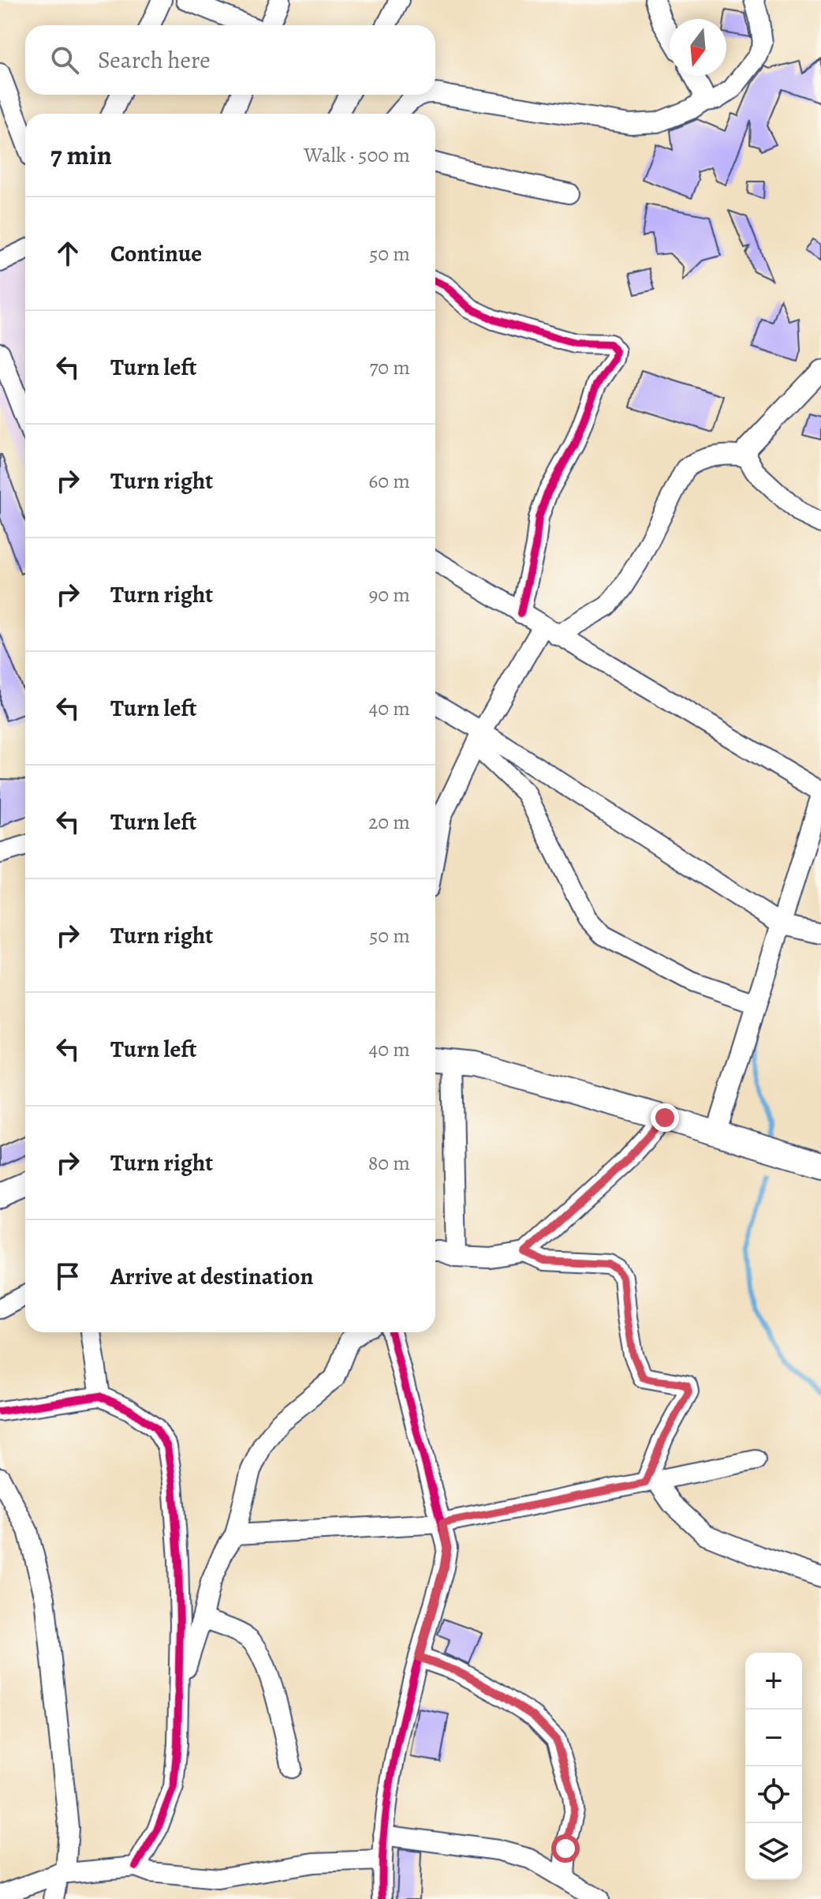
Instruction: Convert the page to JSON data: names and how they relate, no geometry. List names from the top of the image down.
{
  "north": "bottom",
  "page": {
    "search": "Search here",
    "heading": ["7 min", "Walk · 500 m"],
    "list": [
      ["Continue", "50 m"],
      ["Turn left", "70 m"],
      ["Turn right", "60 m"],
      ["Turn right", "90 m"],
      ["Turn left", "40 m"],
      ["Turn left", "20 m"],
      ["Turn right", "50 m"],
      ["Turn left", "40 m"],
      ["Turn right", "80 m"],
      "Arrive at destination"
    ],
    "map_buttons": ["+", "−"]
  }
}
